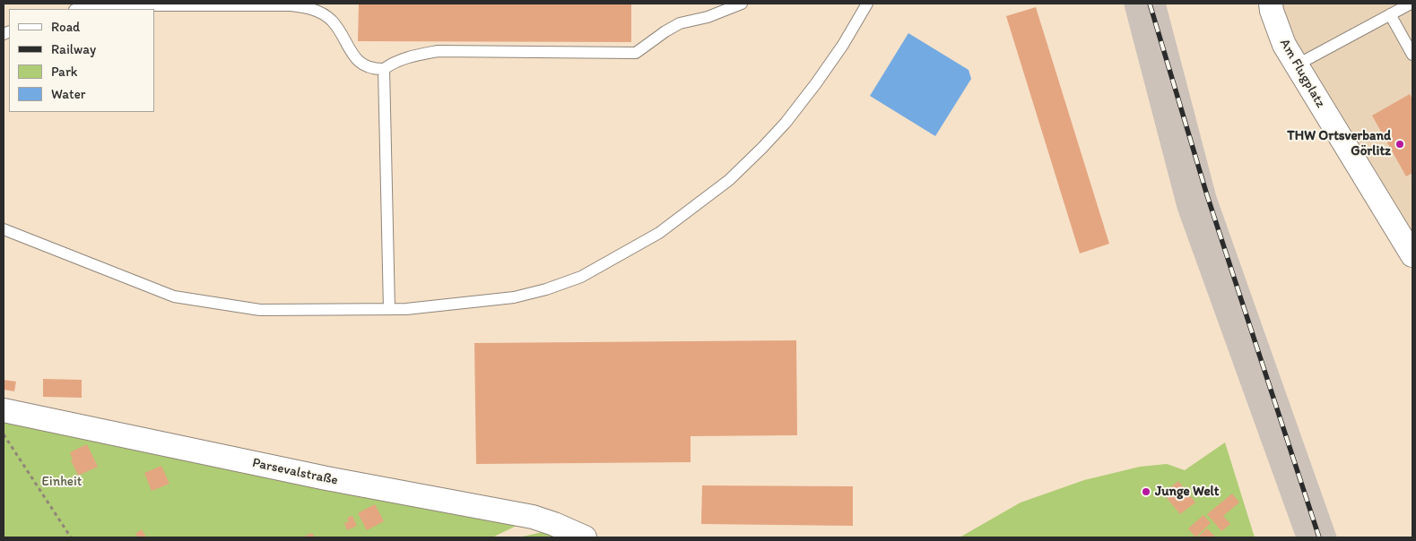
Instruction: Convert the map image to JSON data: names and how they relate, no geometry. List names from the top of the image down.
{
  "streets": {
    "street": ["Am Flugplatz", "Parsevalstraße"]
  },
  "parks": ["Einheit"],
  "places": ["THW Ortsverband Görlitz", "Junge Welt"],
  "legend": [
    "Road",
    "Railway",
    "Park",
    "Water"
  ]
}
